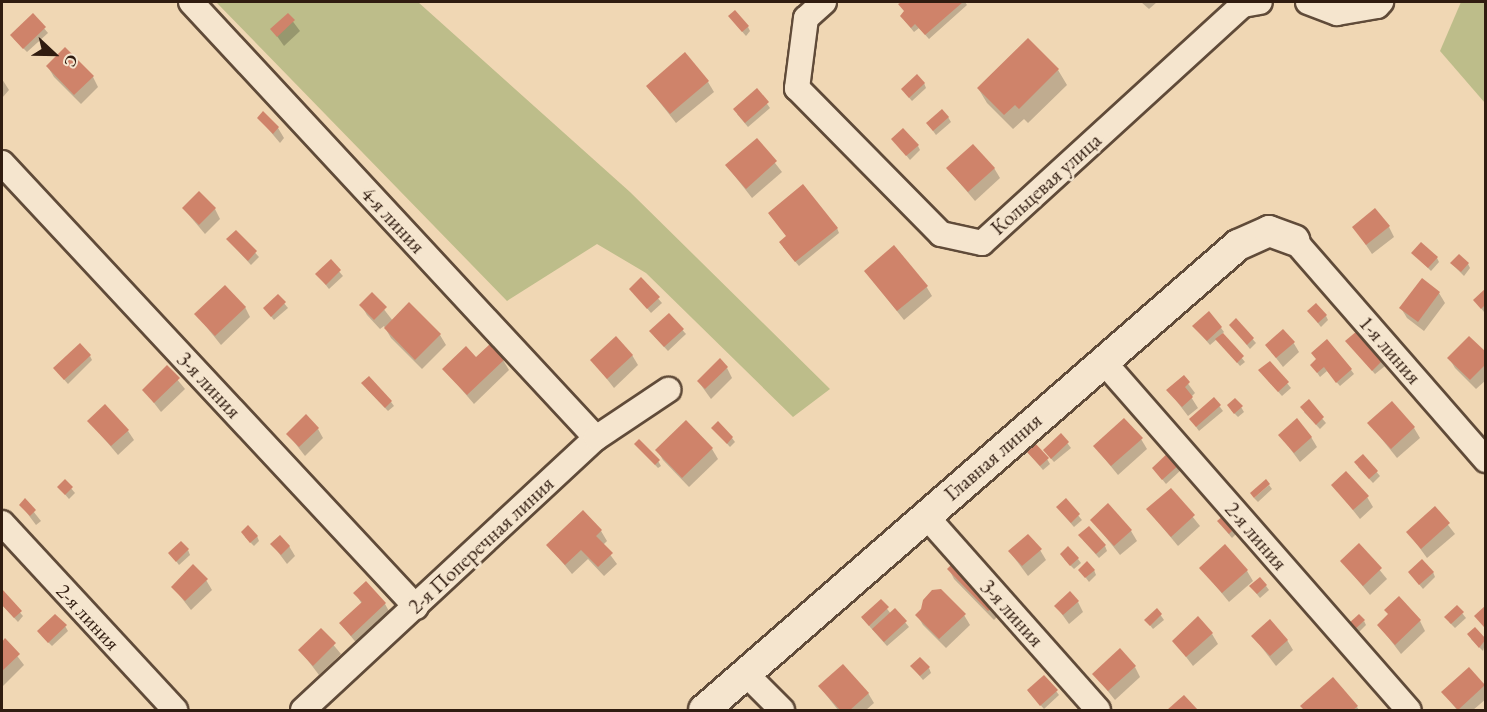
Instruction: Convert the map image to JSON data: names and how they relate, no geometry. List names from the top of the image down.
{
  "streets": {
    "street": [
      "Кольцевая улица",
      "4-я линия",
      "1-я линия",
      "3-я линия",
      "Главная линия",
      "2-я линия",
      "2-я Поперечная линия"
    ]
  },
  "crossings": [
    ["4-я линия", "2-я Поперечная линия"],
    ["1-я линия", "Главная линия"],
    ["3-я линия", "Главная линия"],
    ["3-я линия", "2-я Поперечная линия"],
    ["Главная линия", "2-я линия"]
  ],
  "north": "right"
}
